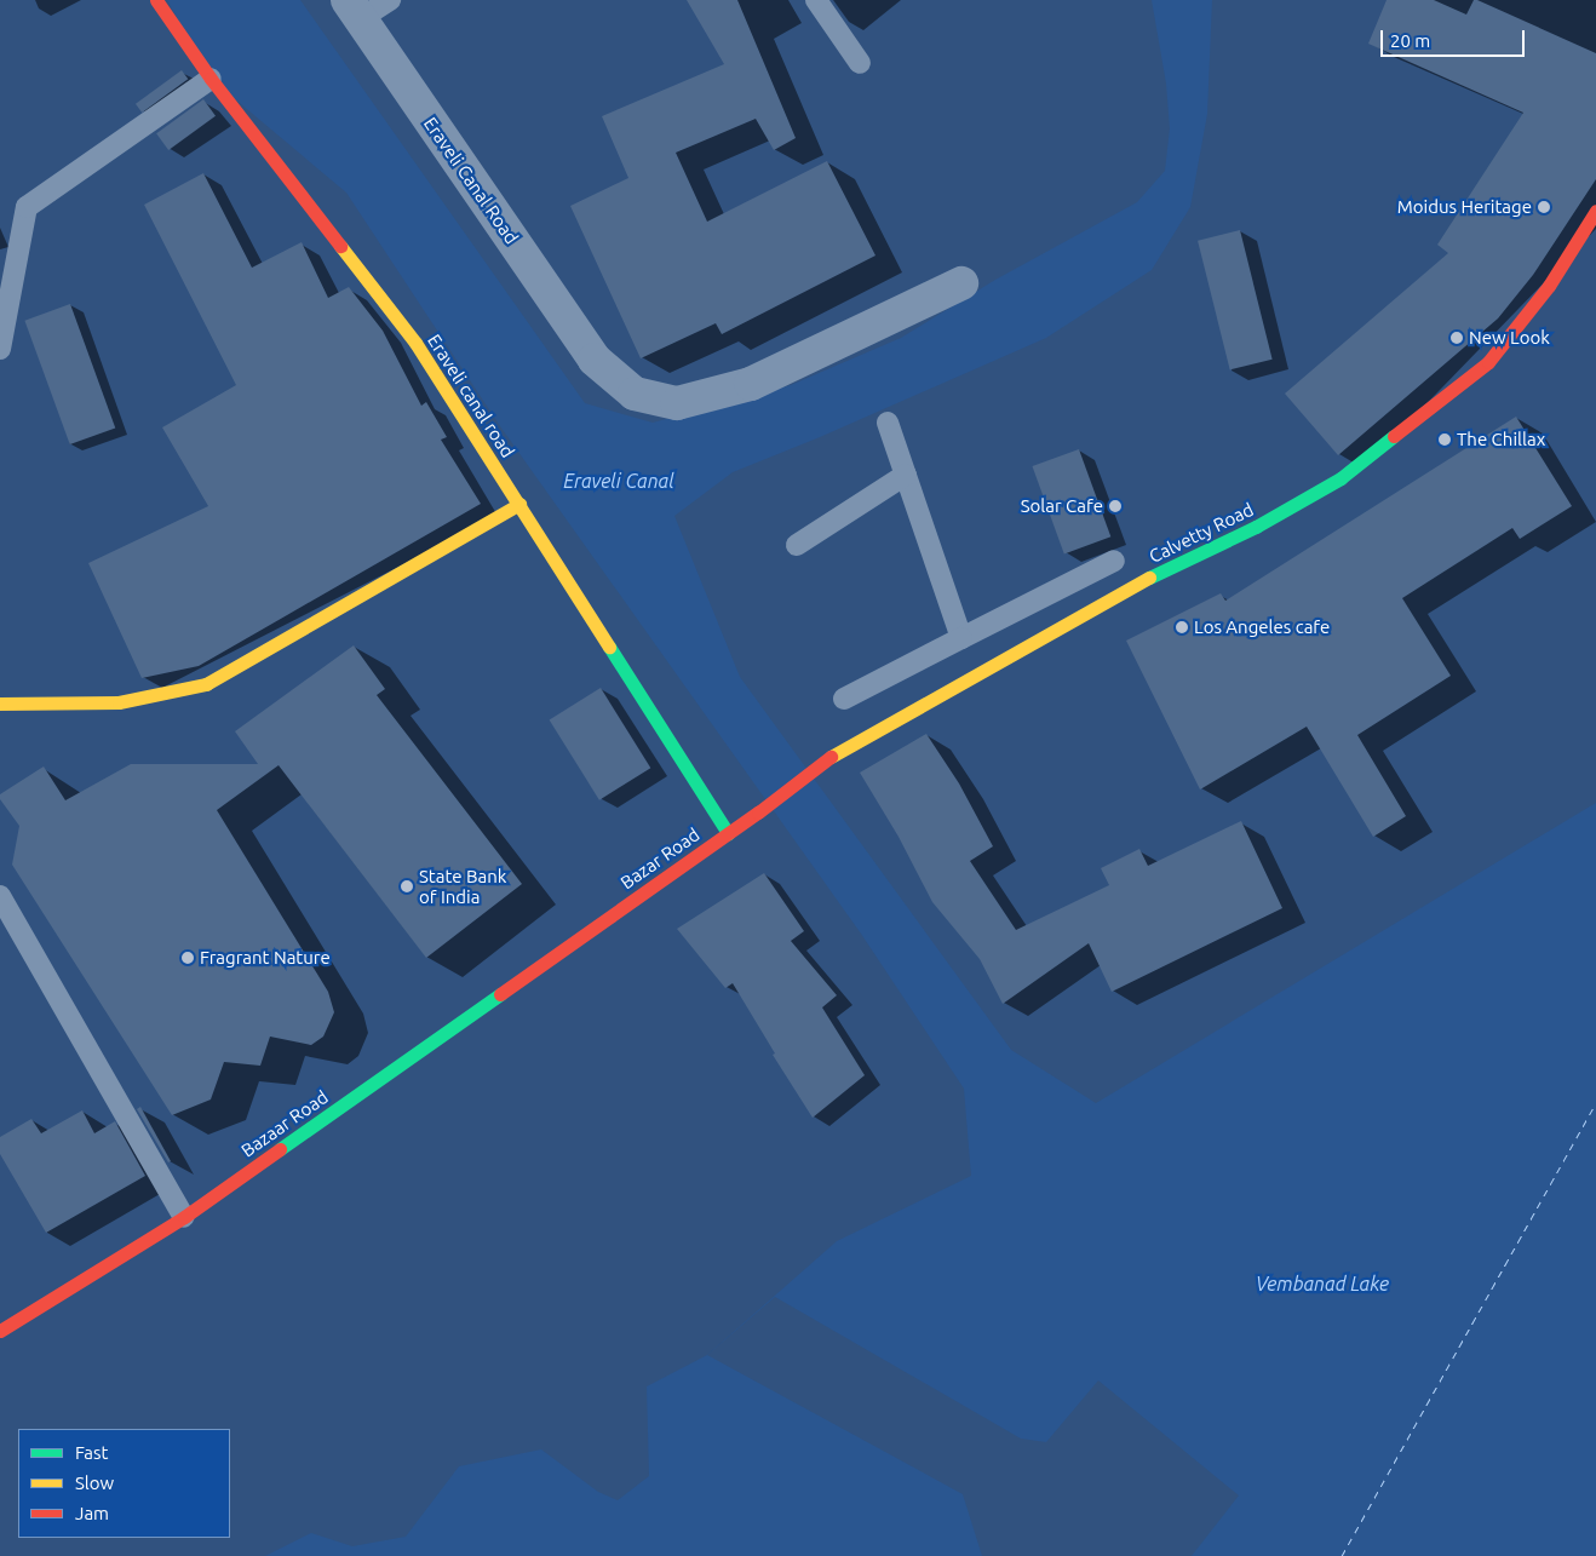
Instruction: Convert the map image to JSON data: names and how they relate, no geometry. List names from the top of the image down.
{
  "streets": {
    "street": [
      "Eraveli Canal Road",
      "Eraveli canal road",
      "Calvetty Road",
      "Bazar Road",
      "Bazaar Road"
    ]
  },
  "crossings": [
    ["Eraveli canal road", "Bazar Road"],
    ["Calvetty Road", "Bazar Road"],
    ["Bazar Road", "Bazaar Road"]
  ],
  "water": ["Eraveli Canal", "Vembanad Lake"],
  "places": [
    "Moidus Heritage",
    "New Look",
    "The Chillax",
    "Solar Cafe",
    "Los Angeles cafe",
    "State Bank of India",
    "Fragrant Nature"
  ],
  "legend": ["Fast", "Slow", "Jam"],
  "scale_bar": "20 m"
}
